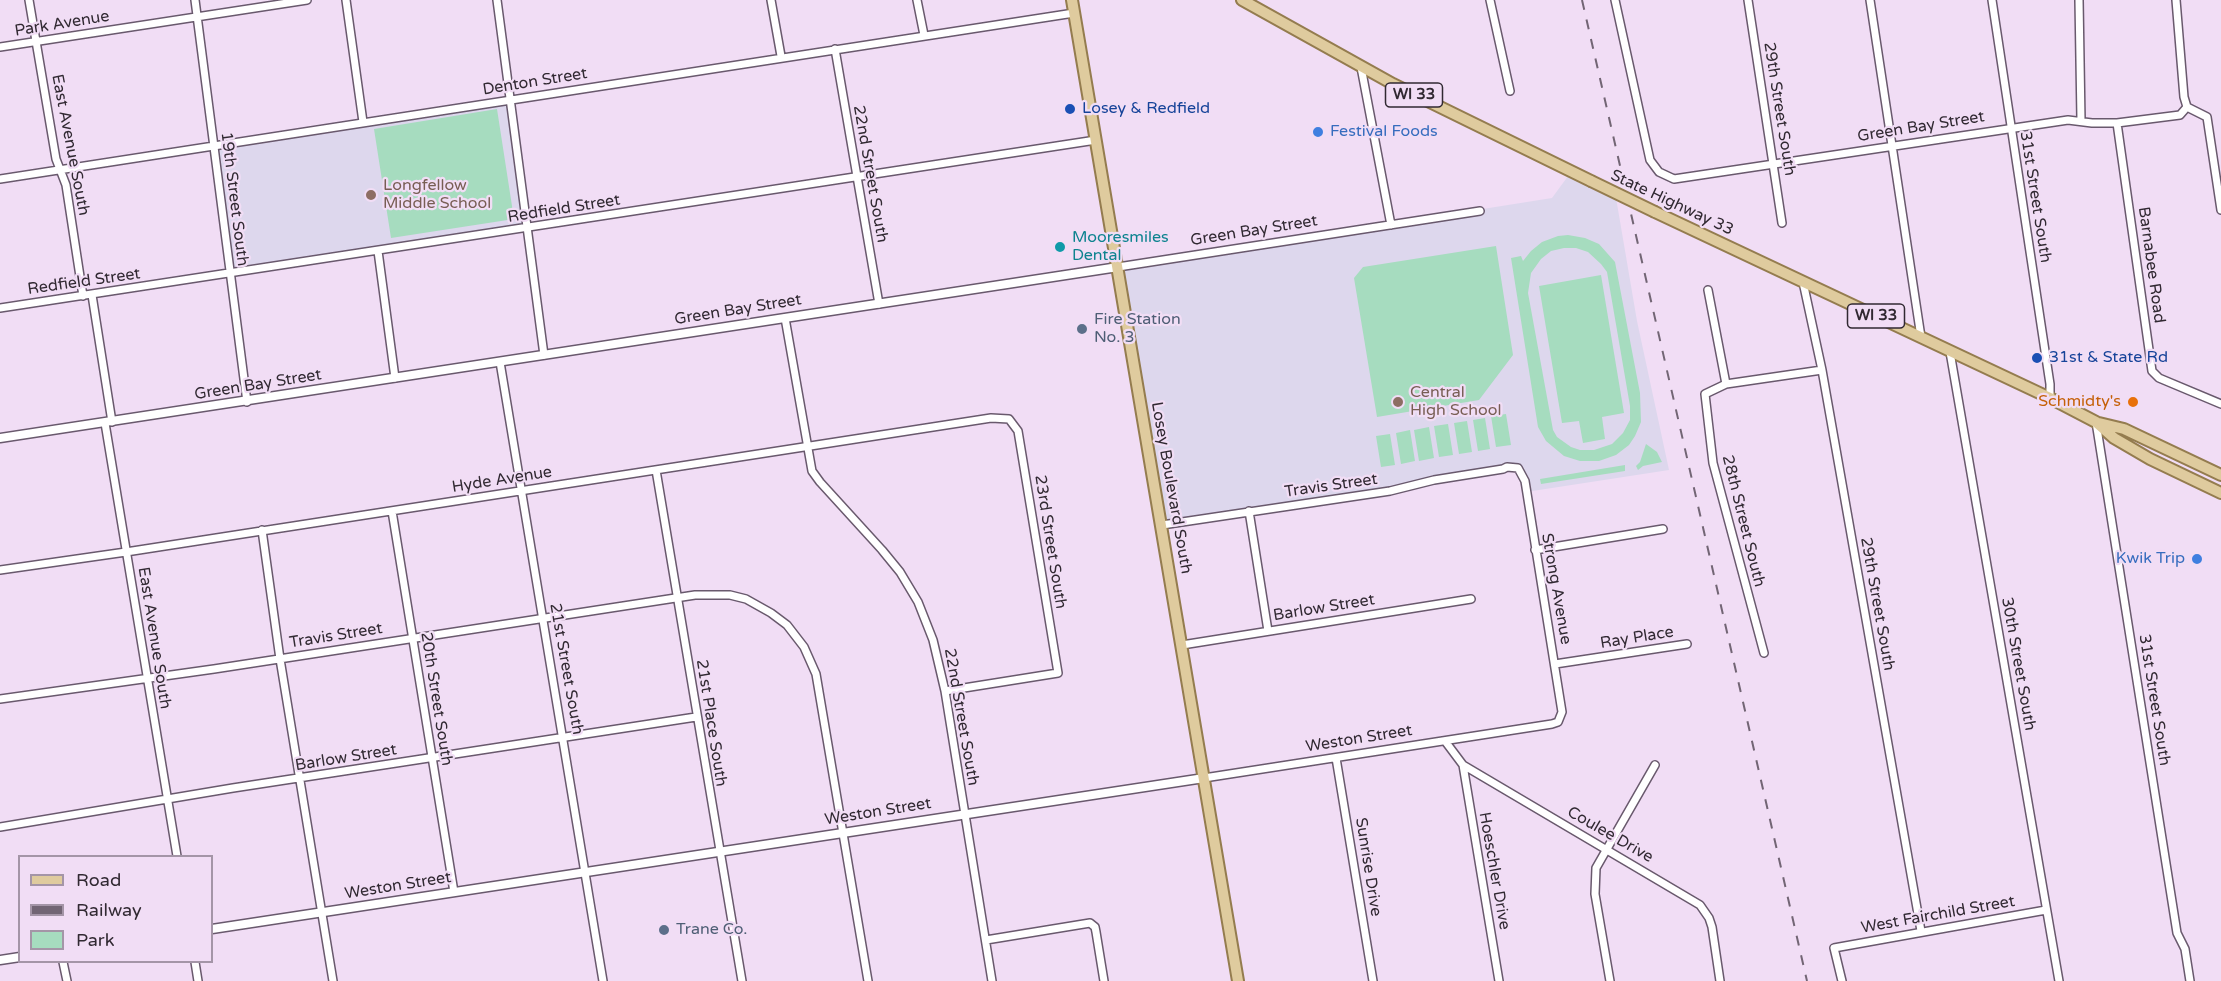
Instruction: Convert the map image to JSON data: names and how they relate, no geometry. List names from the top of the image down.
{
  "streets": {
    "main road": ["WI 33", "State Highway 33", "Losey Boulevard South"],
    "street": [
      "Park Avenue",
      "Denton Street",
      "29th Street South",
      "Green Bay Street",
      "East Avenue South",
      "22nd Street South",
      "31st Street South",
      "19th Street South",
      "Redfield Street",
      "Barnabee Road",
      "Hyde Avenue",
      "Travis Street",
      "28th Street South",
      "23rd Street South",
      "Strong Avenue",
      "Barlow Street",
      "Ray Place",
      "30th Street South",
      "21st Street South",
      "20th Street South",
      "21st Place South",
      "Weston Street",
      "Coulee Drive",
      "Sunrise Drive",
      "Hoeschler Drive",
      "West Fairchild Street"
    ]
  },
  "crossings": [
    ["Park Avenue", "East Avenue South"],
    ["Park Avenue", "19th Street South"],
    ["Denton Street", "East Avenue South"],
    ["Denton Street", "22nd Street South"],
    ["Denton Street", "19th Street South"],
    ["Denton Street", "Losey Boulevard South"],
    ["29th Street South", "Green Bay Street"],
    ["29th Street South", "State Highway 33"],
    ["29th Street South", "West Fairchild Street"],
    ["Green Bay Street", "East Avenue South"],
    ["Green Bay Street", "22nd Street South"],
    ["Green Bay Street", "31st Street South"],
    ["Green Bay Street", "19th Street South"],
    ["Green Bay Street", "Barnabee Road"],
    ["Green Bay Street", "Losey Boulevard South"],
    ["Green Bay Street", "21st Street South"],
    ["East Avenue South", "Redfield Street"],
    ["East Avenue South", "Hyde Avenue"],
    ["East Avenue South", "Travis Street"],
    ["East Avenue South", "Barlow Street"],
    ["22nd Street South", "Redfield Street"],
    ["22nd Street South", "Hyde Avenue"],
    ["22nd Street South", "23rd Street South"],
    ["22nd Street South", "Weston Street"],
    ["31st Street South", "State Highway 33"],
    ["19th Street South", "Redfield Street"],
    ["State Highway 33", "30th Street South"],
    ["Redfield Street", "Losey Boulevard South"],
    ["Hyde Avenue", "23rd Street South"],
    ["Hyde Avenue", "21st Street South"],
    ["Hyde Avenue", "20th Street South"],
    ["Hyde Avenue", "21st Place South"],
    ["Travis Street", "Losey Boulevard South"],
    ["Travis Street", "Strong Avenue"],
    ["Travis Street", "21st Street South"],
    ["Travis Street", "20th Street South"],
    ["Travis Street", "21st Place South"],
    ["Travis Street", "Weston Street"],
    ["Losey Boulevard South", "Barlow Street"],
    ["Losey Boulevard South", "Weston Street"],
    ["Strong Avenue", "Ray Place"],
    ["Strong Avenue", "Weston Street"],
    ["Barlow Street", "21st Street South"],
    ["Barlow Street", "20th Street South"],
    ["Barlow Street", "21st Place South"],
    ["30th Street South", "West Fairchild Street"],
    ["21st Street South", "Weston Street"],
    ["20th Street South", "Weston Street"],
    ["21st Place South", "Weston Street"],
    ["Weston Street", "Coulee Drive"],
    ["Weston Street", "Sunrise Drive"],
    ["Coulee Drive", "Hoeschler Drive"]
  ],
  "places": [
    "Losey & Redfield",
    "Festival Foods",
    "Longfellow Middle School",
    "Mooresmiles Dental",
    "Fire Station No. 3",
    "31st & State Rd",
    "Central High School",
    "Schmidty's",
    "Kwik Trip",
    "Trane Co."
  ],
  "legend": ["Road", "Railway", "Park"]
}
